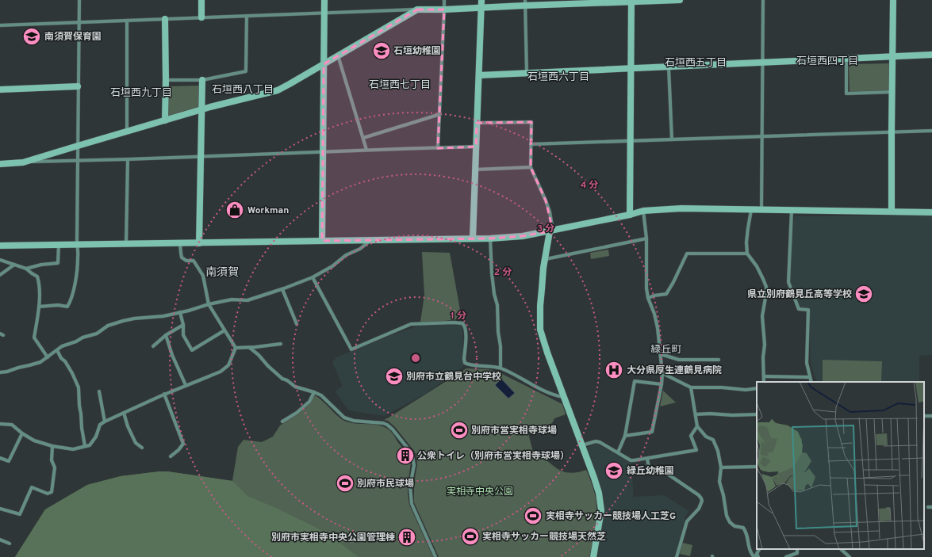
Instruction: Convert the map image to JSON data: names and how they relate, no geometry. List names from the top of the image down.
{
  "districts": [
    "石垣西四丁目",
    "石垣西五丁目",
    "石垣西六丁目",
    "石垣西七丁目",
    "石垣西八丁目",
    "石垣西九丁目",
    "南須賀",
    "緑丘町"
  ],
  "parks": ["実相寺中央公園"],
  "places": {
    "school or university": [
      "南須賀保育園",
      "石垣幼稚園",
      "県立別府鶴見丘高等学校",
      "別府市立鶴見台中学校",
      "緑丘幼稚園"
    ],
    "shop": ["Workman"],
    "hospital": ["大分県厚生連鶴見病院"],
    "sports": [
      "別府市営実相寺球場",
      "別府市民球場",
      "実相寺サッカー競技場人工芝G",
      "実相寺サッカー競技場天然芝"
    ],
    "building": ["公衆トイレ（別府市営実相寺球場）", "別府市実相寺中央公園管理棟"]
  },
  "rings": [
    "4 分",
    "3 分",
    "2 分",
    "1 分"
  ]
}
